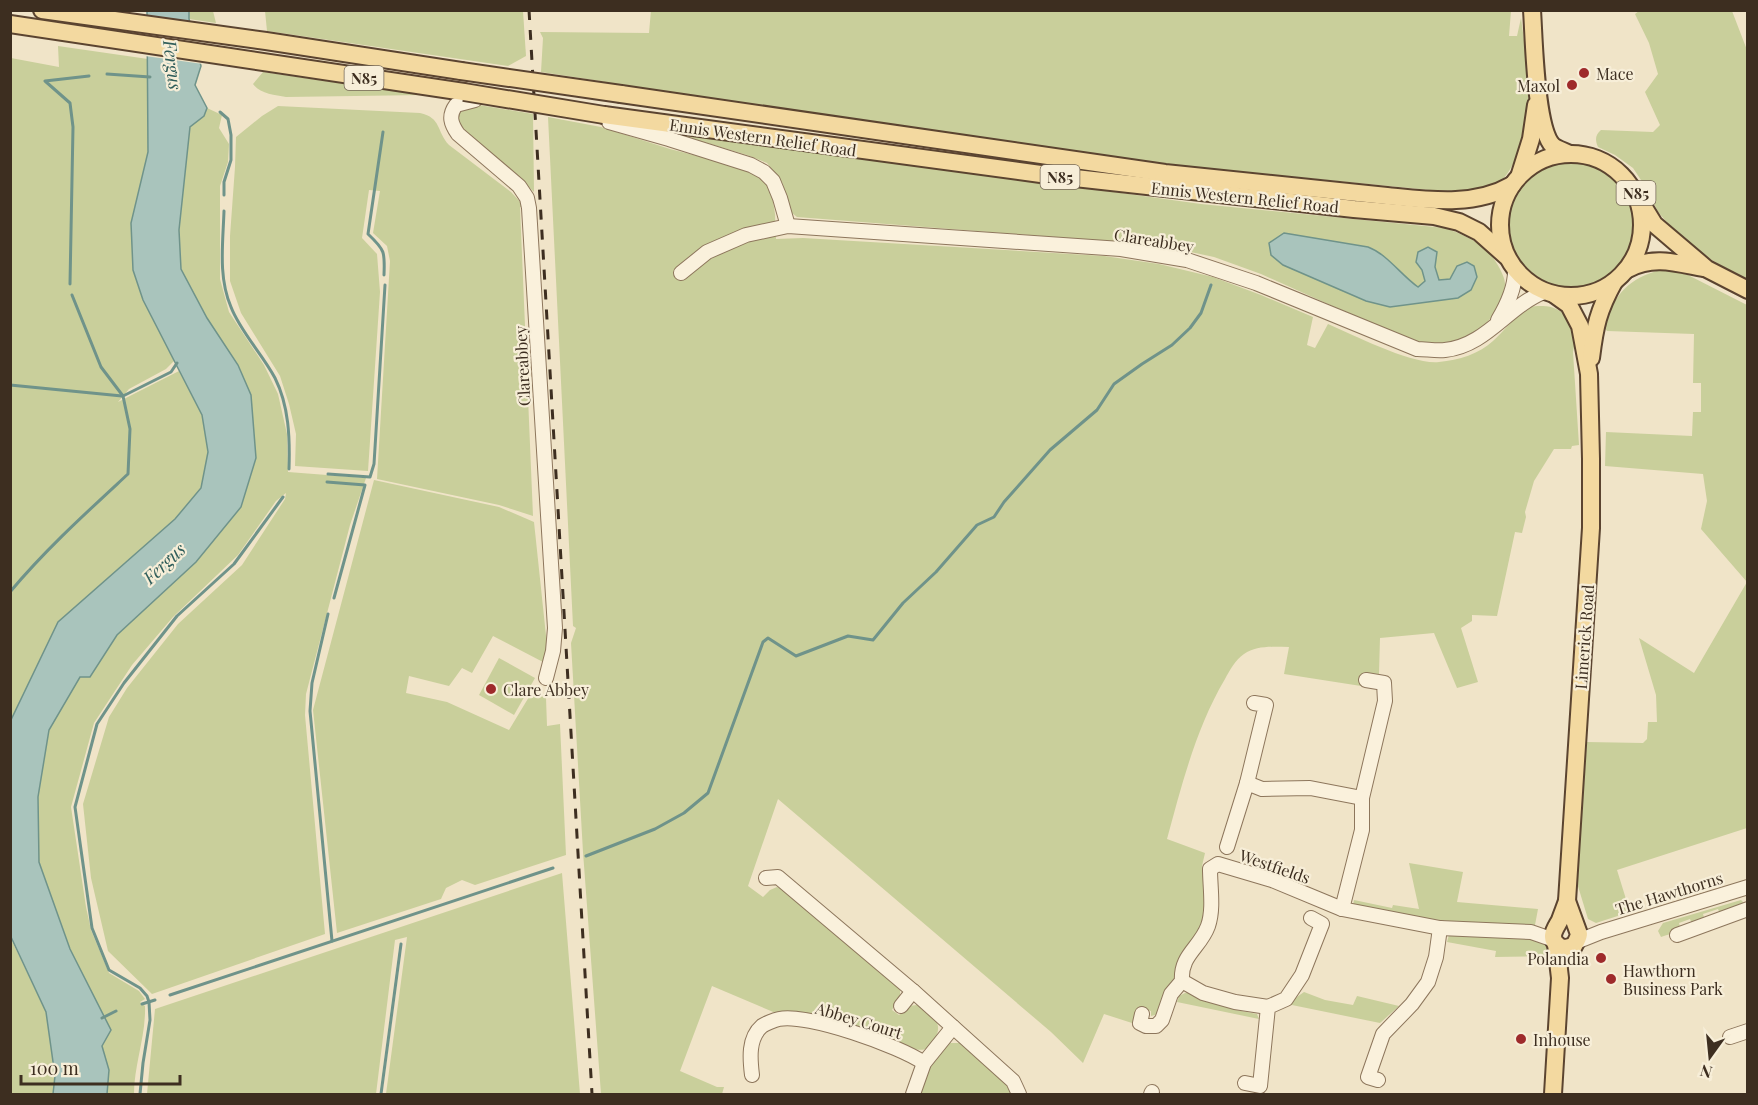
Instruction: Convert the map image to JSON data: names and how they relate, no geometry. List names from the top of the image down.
{
  "streets": {
    "main road": ["N85", "Ennis Western Relief Road", "Limerick Road"],
    "street": [
      "Clareabbey",
      "Westfields",
      "The Hawthorns",
      "Abbey Court"
    ]
  },
  "crossings": [
    ["N85", "Ennis Western Relief Road"],
    ["N85", "Clareabbey"],
    ["Ennis Western Relief Road", "Clareabbey"],
    ["Limerick Road", "Westfields"],
    ["Limerick Road", "The Hawthorns"],
    ["Westfields", "The Hawthorns"]
  ],
  "water": ["Fergus"],
  "places": [
    "Mace",
    "Maxol",
    "Clare Abbey",
    "Polandia",
    "Hawthorn Business Park",
    "Inhouse"
  ],
  "scale_bar": "100 m",
  "north": "bottom"
}
